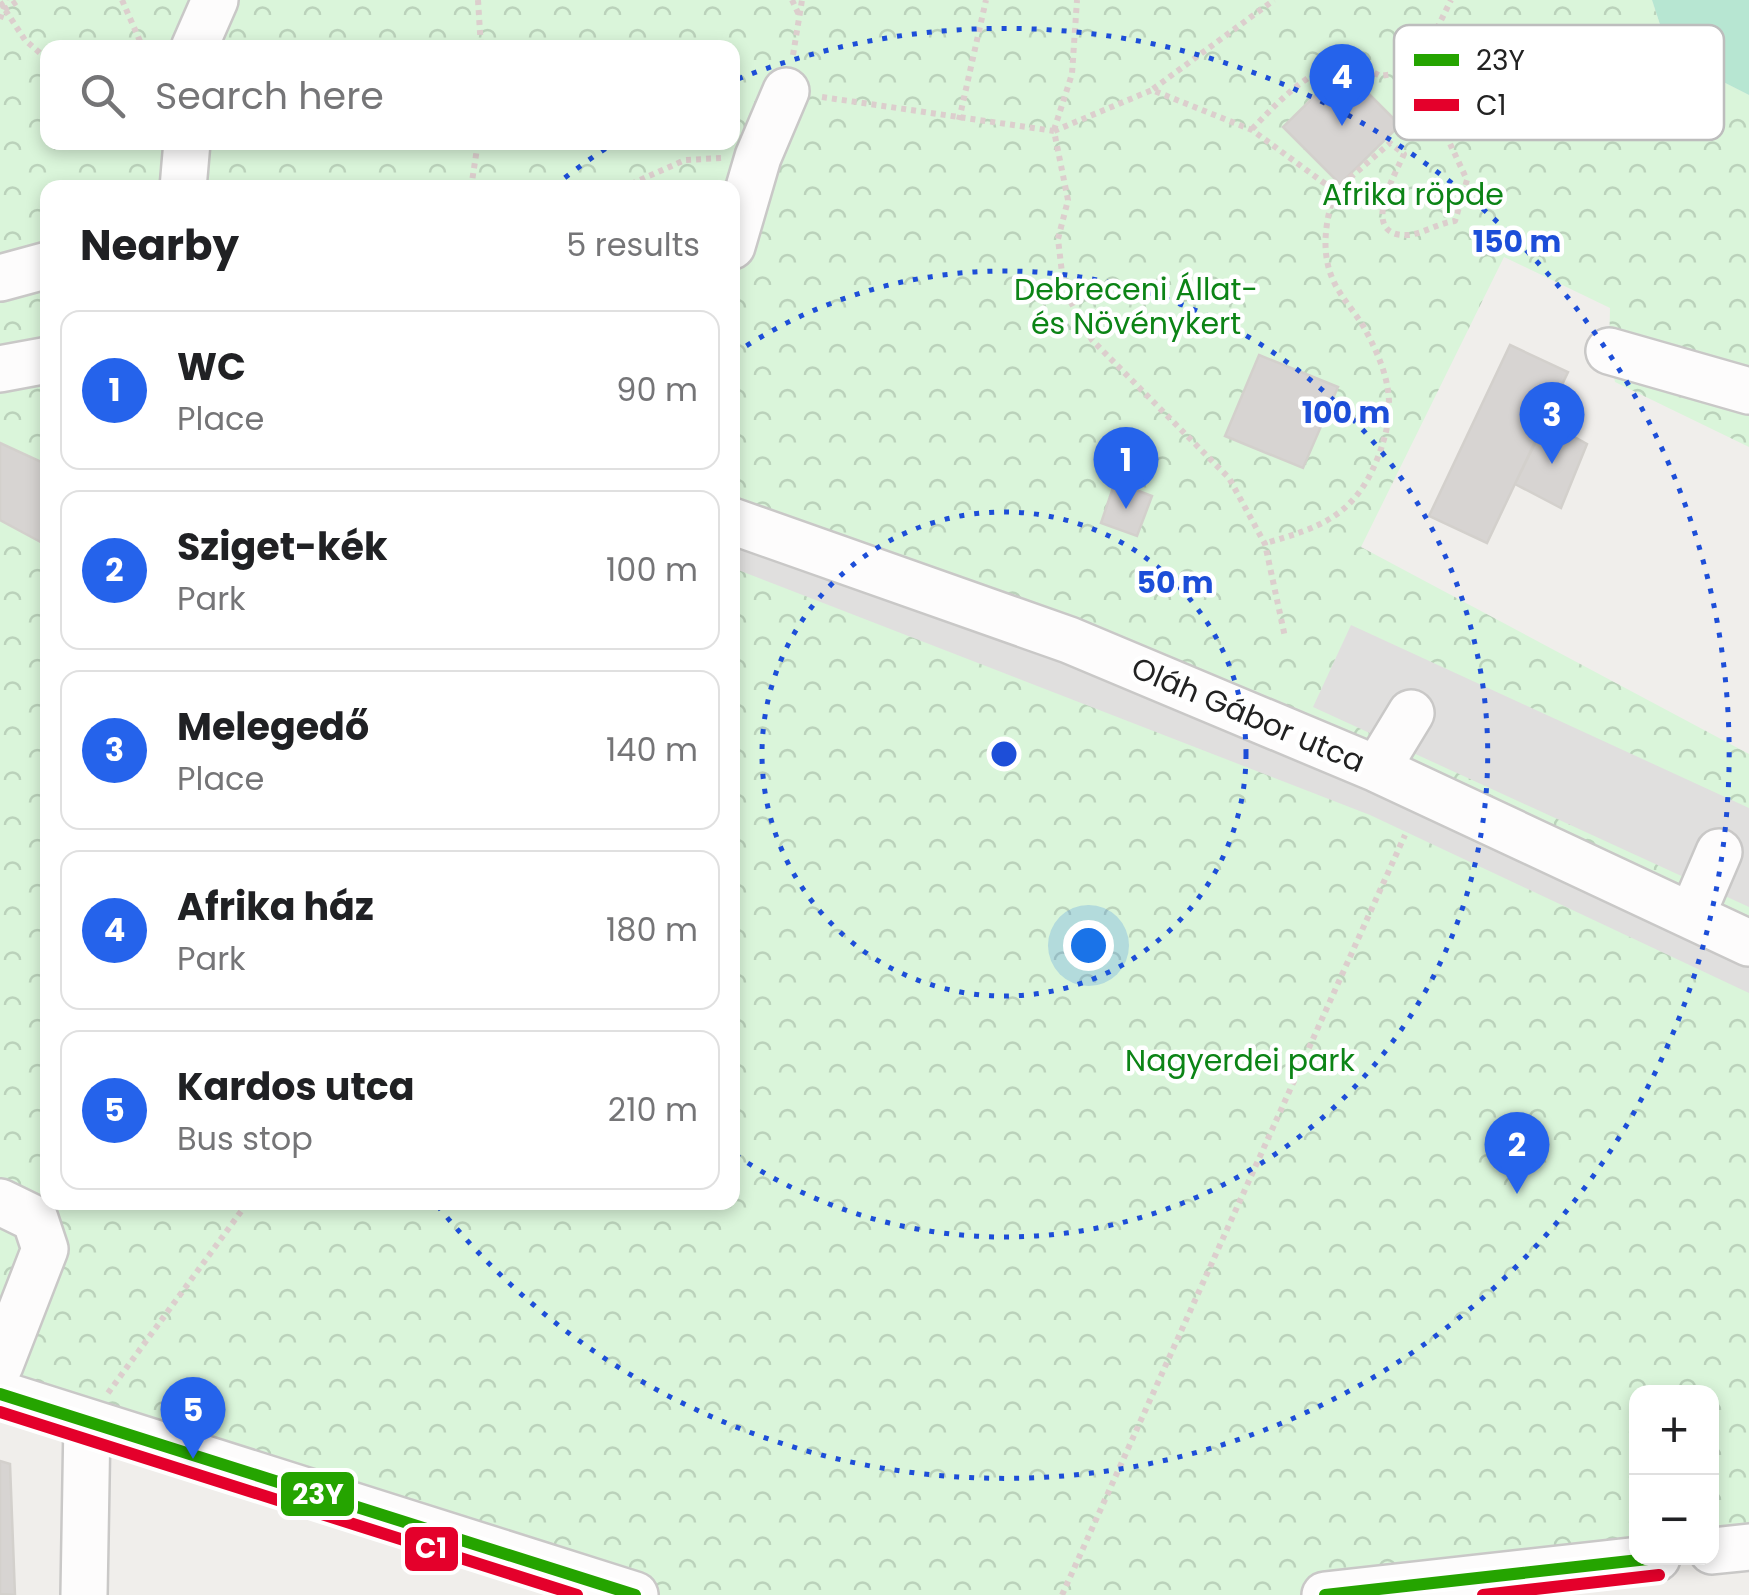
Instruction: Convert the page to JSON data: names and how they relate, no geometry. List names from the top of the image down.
{
  "streets": {
    "street": ["Oláh Gábor utca"]
  },
  "parks": ["Afrika röpde", "Debreceni Állat- és Növénykert", "Nagyerdei park"],
  "lines": ["transit line 23Y", "transit line C1"],
  "legend": ["23Y", "C1"],
  "page": {
    "search": "Search here",
    "pins": [
      "4",
      "3",
      "1",
      "2",
      "5"
    ],
    "heading": ["Nearby", "5 results"],
    "list": [
      {
        "mark": "1",
        "name": "WC",
        "note": "Place",
        "value": "90 m"
      },
      {
        "mark": "2",
        "name": "Sziget-kék",
        "note": "Park",
        "value": "100 m"
      },
      {
        "mark": "3",
        "name": "Melegedő",
        "note": "Place",
        "value": "140 m"
      },
      {
        "mark": "4",
        "name": "Afrika ház",
        "note": "Park",
        "value": "180 m"
      },
      {
        "mark": "5",
        "name": "Kardos utca",
        "note": "Bus stop",
        "value": "210 m"
      }
    ],
    "map_buttons": ["+", "−"]
  },
  "rings": ["150 m", "100 m", "50 m"]
}
